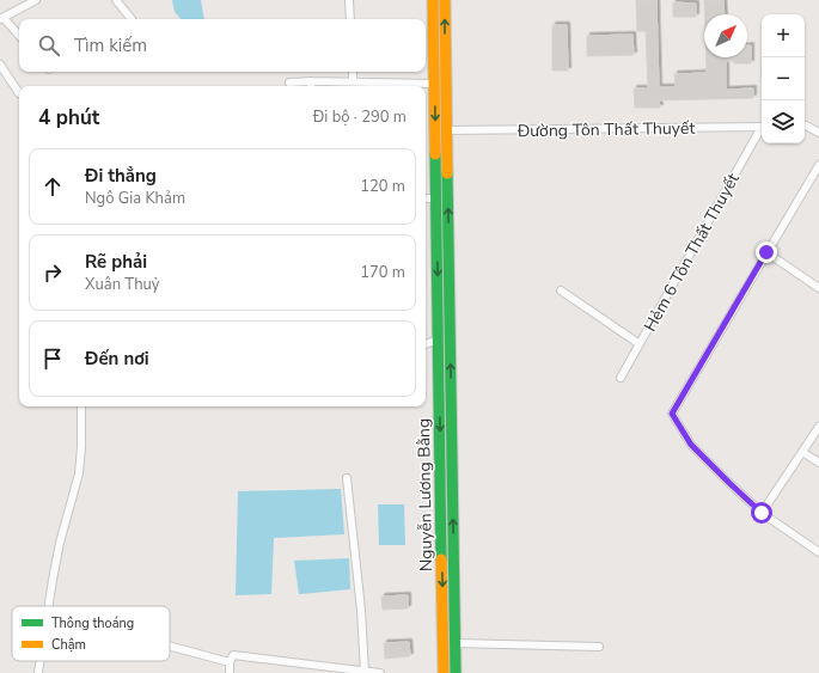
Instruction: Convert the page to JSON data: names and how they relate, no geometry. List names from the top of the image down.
{
  "streets": {
    "main road": ["Nguyễn Lương Bằng"],
    "street": ["Đường Tôn Thất Thuyết", "Hẻm 6 Tôn Thất Thuyết"]
  },
  "crossings": [
    ["Đường Tôn Thất Thuyết", "Nguyễn Lương Bằng"]
  ],
  "legend": ["Thông thoáng", "Chậm"],
  "north": "top right",
  "page": {
    "map_buttons": ["+", "−"],
    "search": "Tìm kiếm",
    "heading": ["4 phút", "Đi bộ · 290 m"],
    "list": [
      ["Đi thẳng", "Ngô Gia Khảm", "120 m"],
      ["Rẽ phải", "Xuân Thuỷ", "170 m"],
      "Đến nơi"
    ]
  }
}
